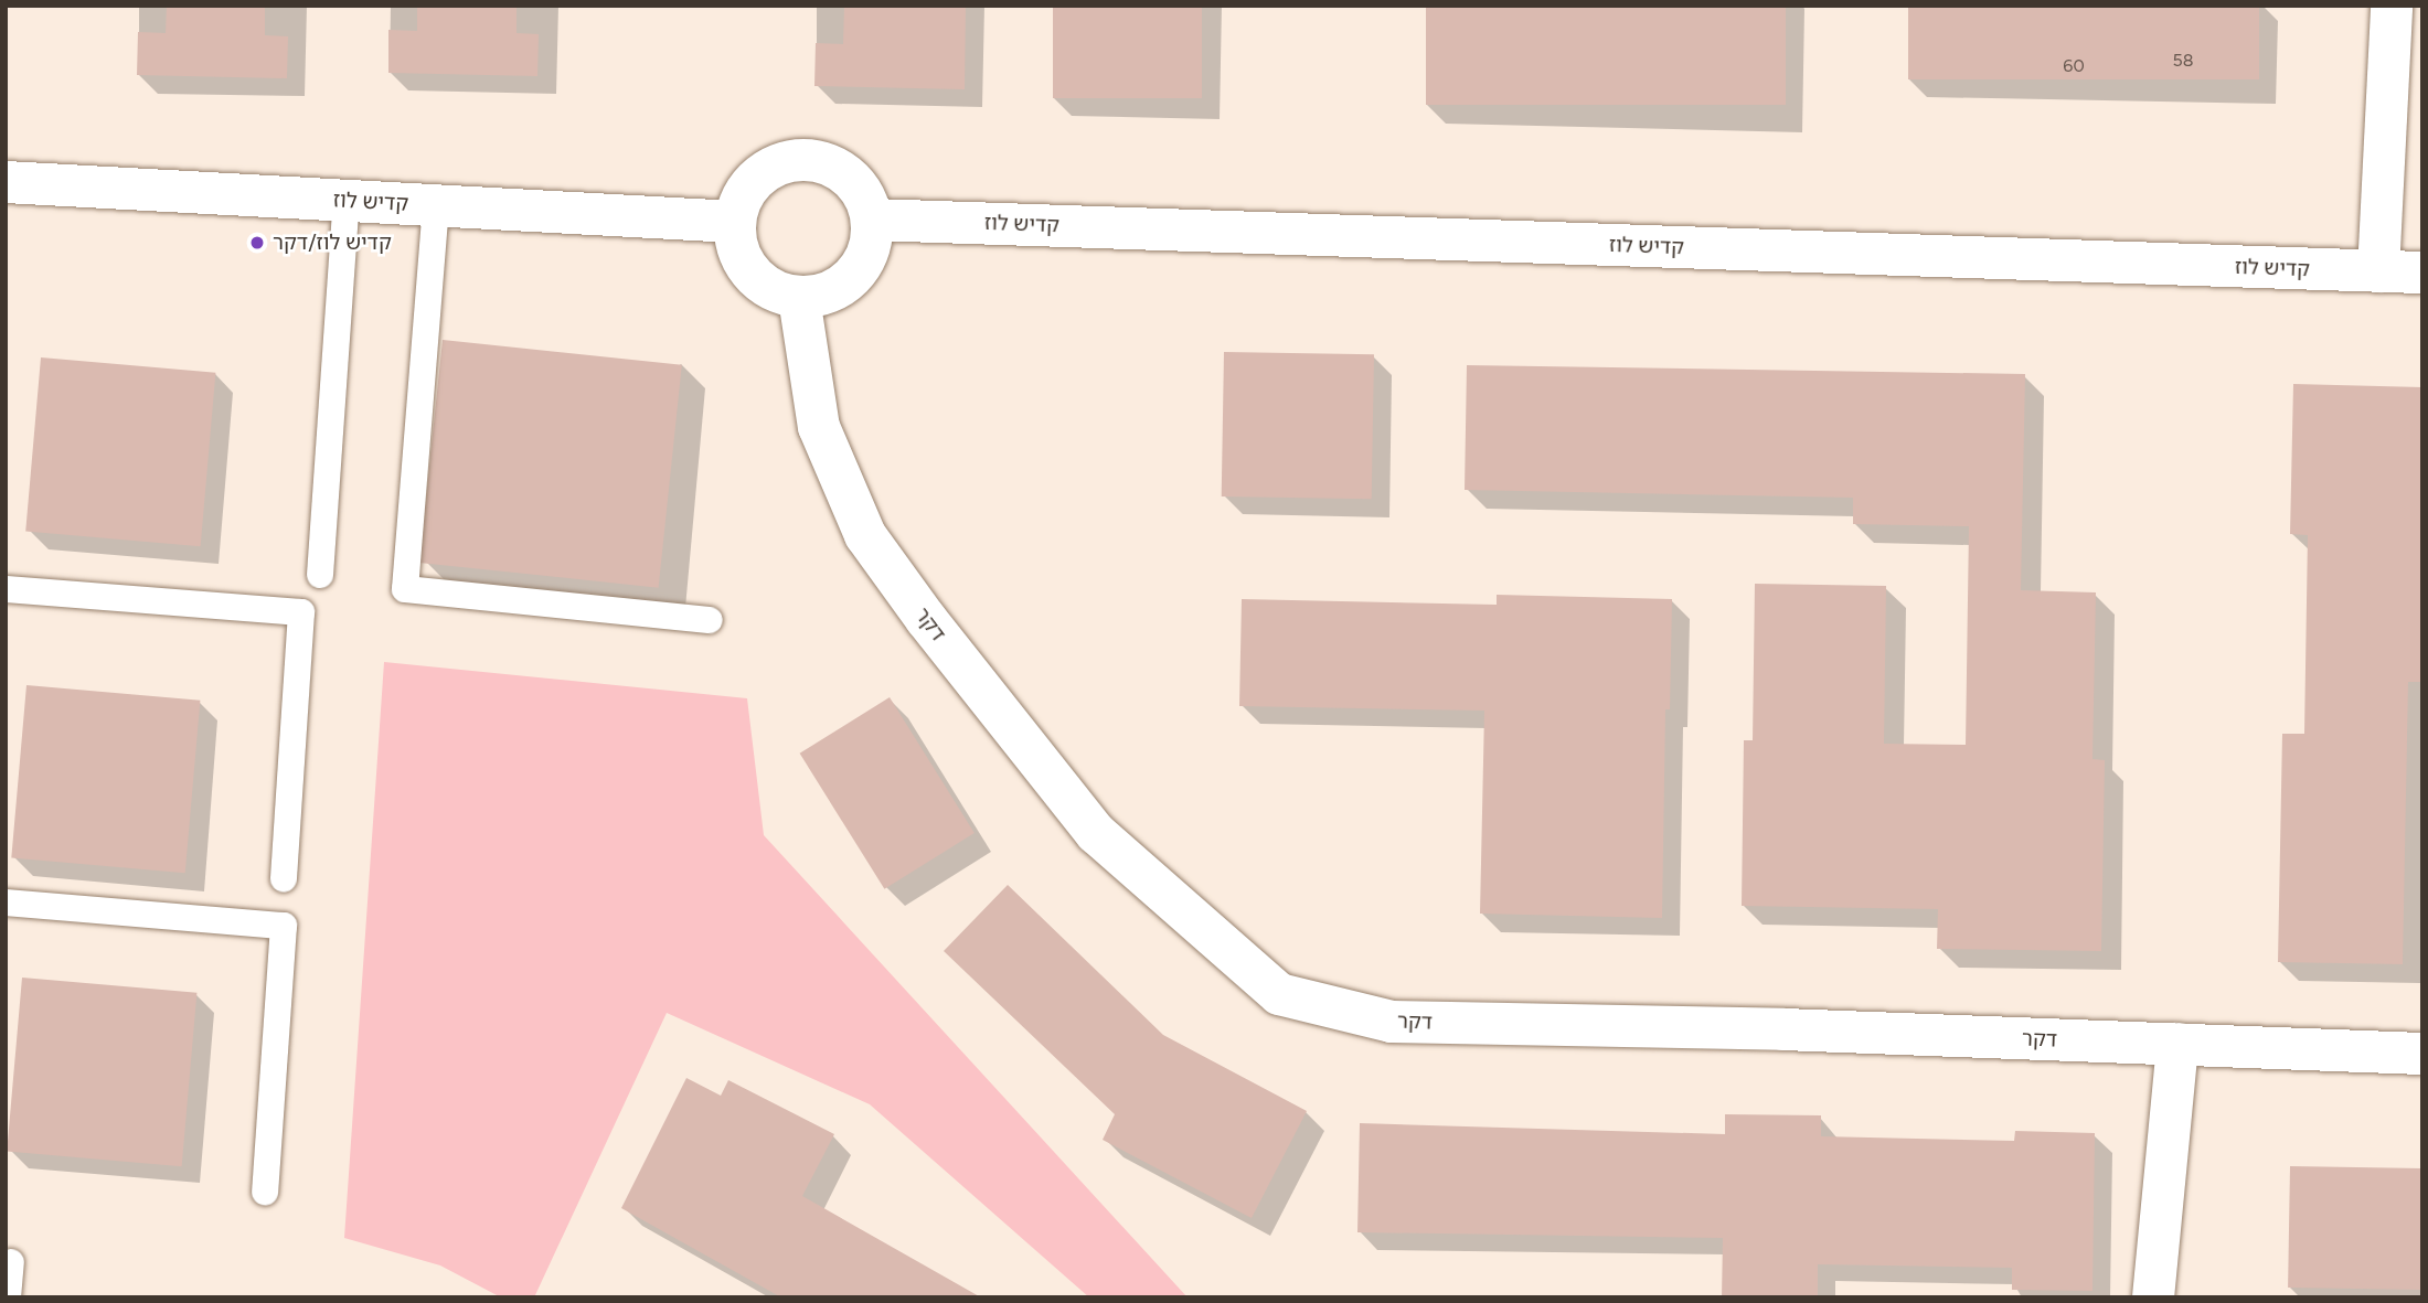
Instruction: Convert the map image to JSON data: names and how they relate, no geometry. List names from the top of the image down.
{
  "streets": {
    "street": ["קדיש לוז", "דקר"]
  },
  "crossings": [
    ["קדיש לוז", "דקר"]
  ],
  "places": ["קדיש לוז/דקר"],
  "house_numbers": ["58", "60"]
}
